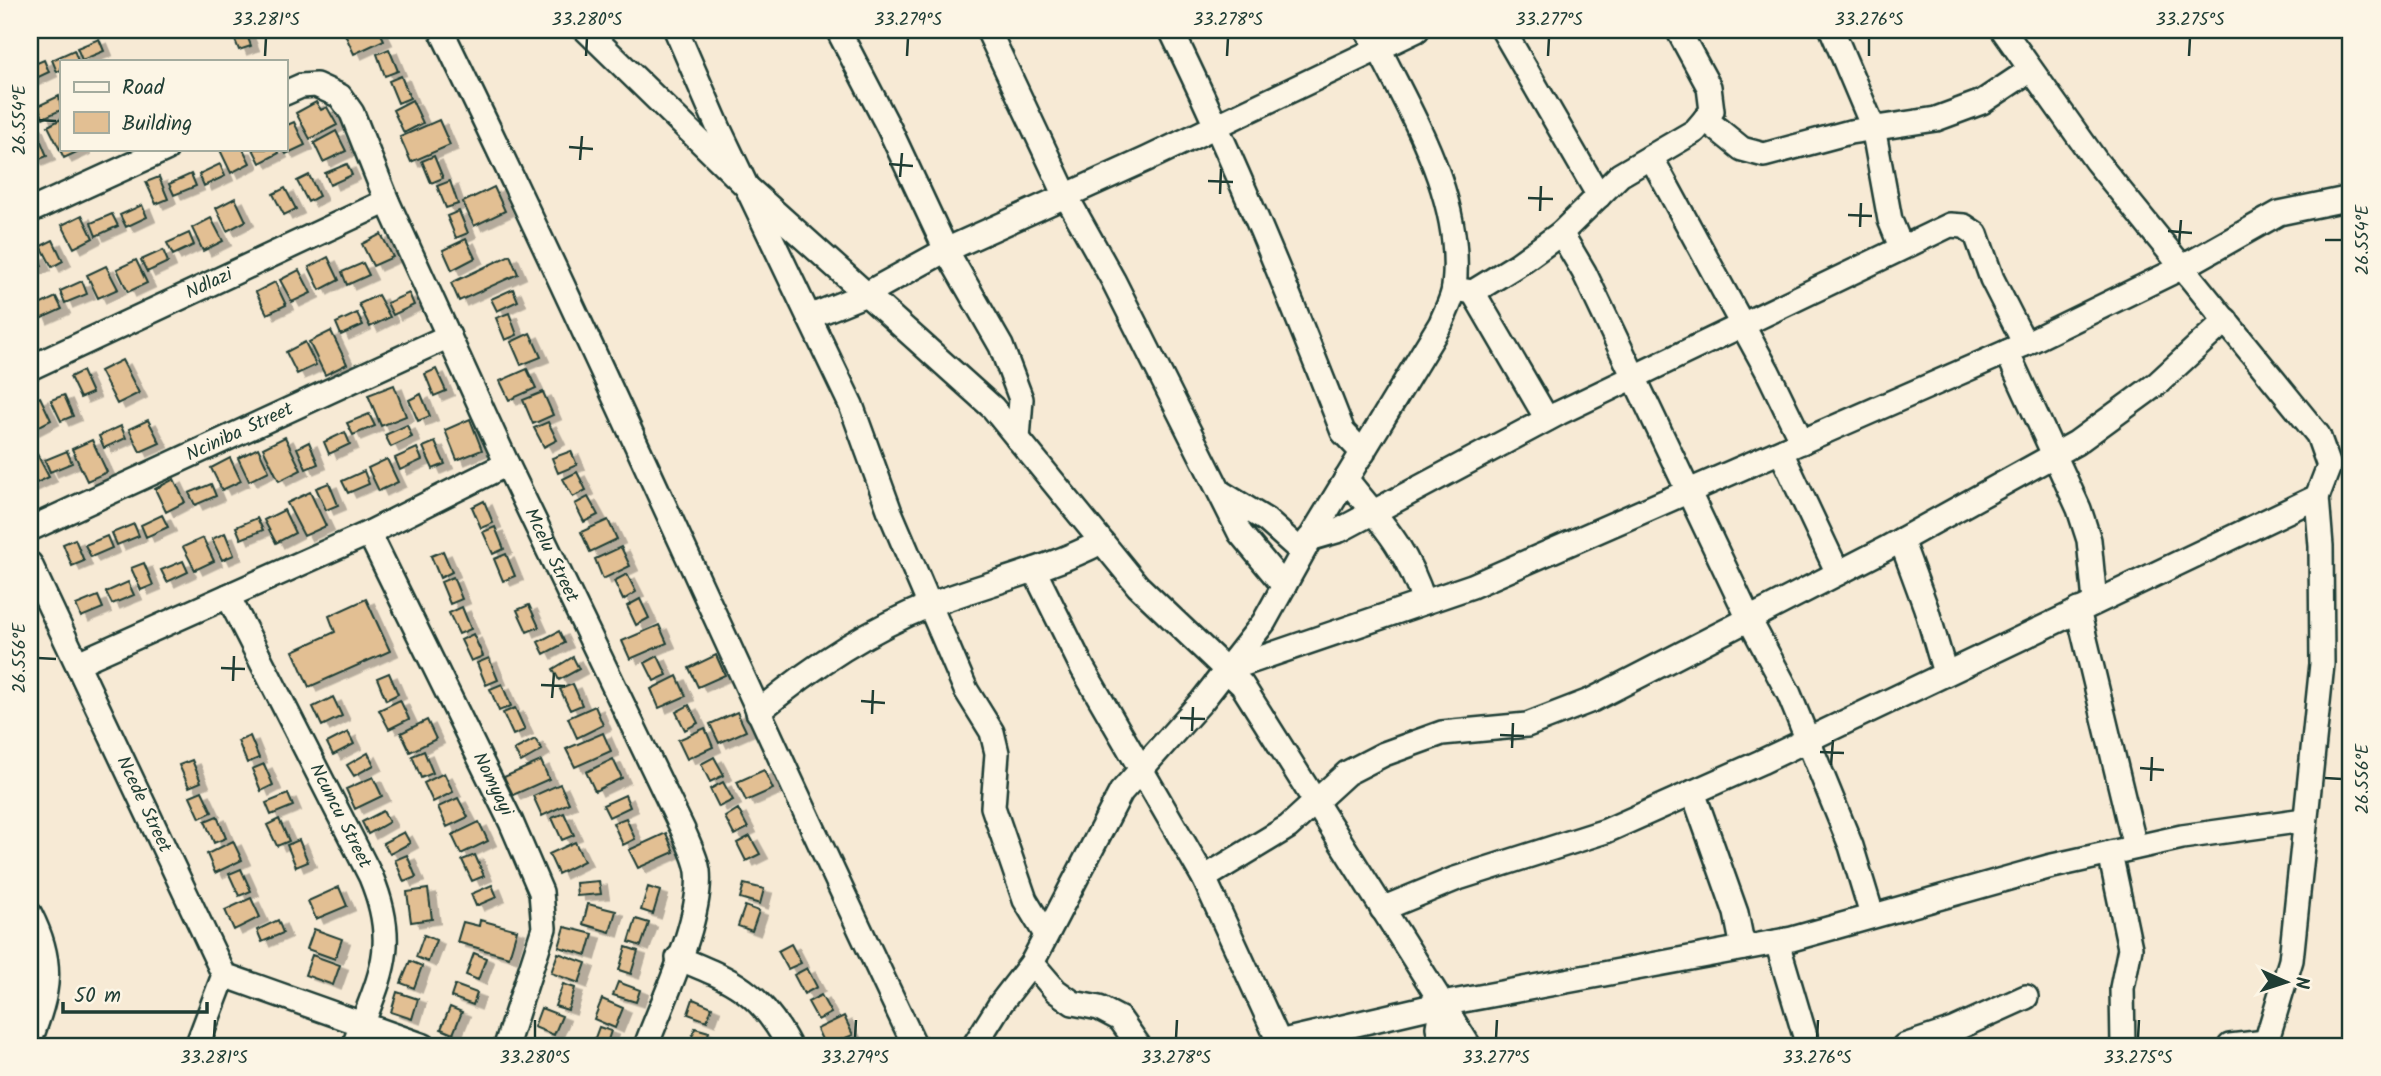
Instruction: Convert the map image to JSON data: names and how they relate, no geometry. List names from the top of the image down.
{
  "streets": {
    "street": [
      "Ndlazi",
      "Nciniba Street",
      "Mcelu Street",
      "Nomyayi",
      "Ncede Street",
      "Ncuncu Street"
    ]
  },
  "crossings": [
    ["Ndlazi", "Mcelu Street"],
    ["Nciniba Street", "Mcelu Street"]
  ],
  "legend": ["Road", "Building"],
  "scale_bar": "50 m",
  "north": "right",
  "coordinates": [
    "33.281°S",
    "33.280°S",
    "33.279°S",
    "33.278°S",
    "33.277°S",
    "33.276°S",
    "33.275°S",
    "26.554°E",
    "26.556°E"
  ]
}
